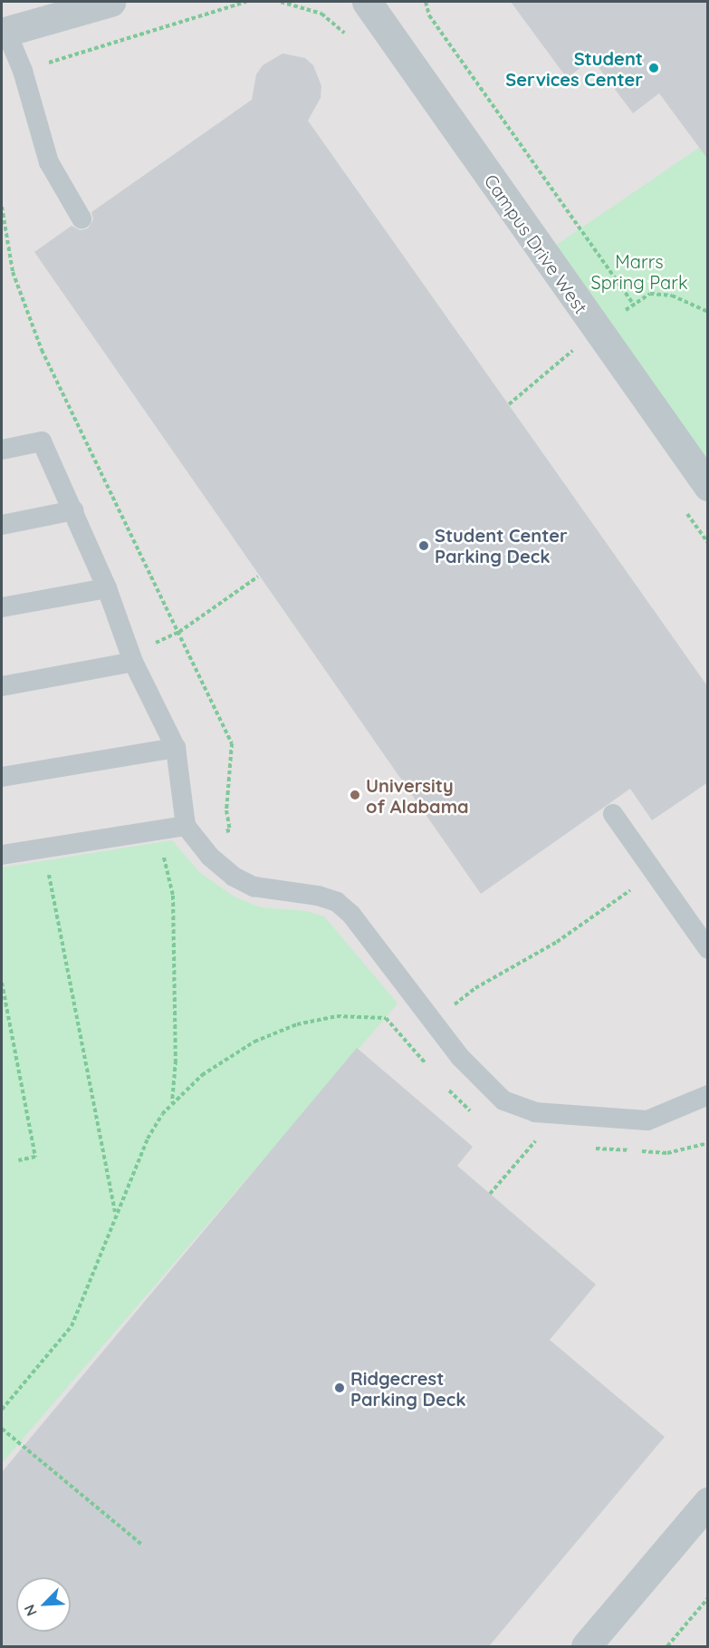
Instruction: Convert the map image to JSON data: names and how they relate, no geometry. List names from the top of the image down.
{
  "streets": {
    "street": ["Campus Drive West"]
  },
  "parks": ["Marrs Spring Park"],
  "places": [
    "Student Services Center",
    "Student Center Parking Deck",
    "University of Alabama",
    "Ridgecrest Parking Deck"
  ],
  "north": "bottom left"
}
